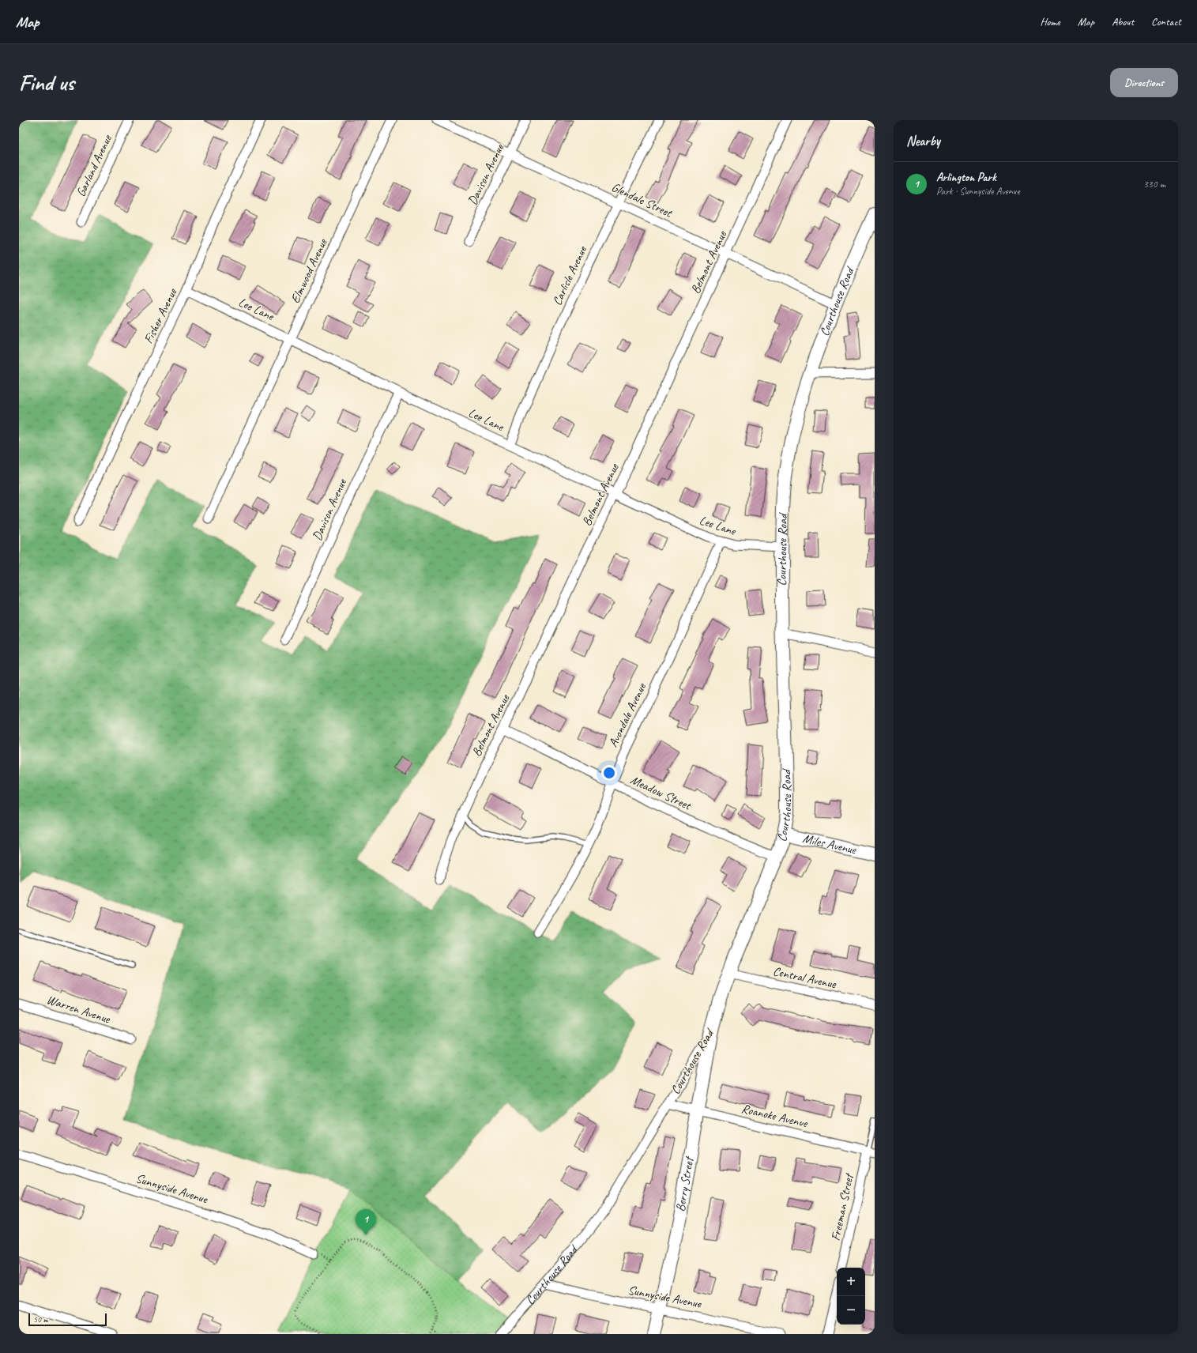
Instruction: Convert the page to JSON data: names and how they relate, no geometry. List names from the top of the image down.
{
  "streets": {
    "street": [
      "Garland Avenue",
      "Davison Avenue",
      "Glendale Street",
      "Belmont Avenue",
      "Elmwood Avenue",
      "Carlisle Avenue",
      "Courthouse Road",
      "Lee Lane",
      "Fisher Avenue",
      "Avondale Avenue",
      "Meadow Street",
      "Miles Avenue",
      "Central Avenue",
      "Warren Avenue",
      "Roanoke Avenue",
      "Berry Street",
      "Sunnyside Avenue",
      "Freeman Street"
    ]
  },
  "crossings": [
    ["Davison Avenue", "Glendale Street"],
    ["Davison Avenue", "Lee Lane"],
    ["Glendale Street", "Belmont Avenue"],
    ["Glendale Street", "Carlisle Avenue"],
    ["Glendale Street", "Courthouse Road"],
    ["Belmont Avenue", "Lee Lane"],
    ["Belmont Avenue", "Meadow Street"],
    ["Elmwood Avenue", "Lee Lane"],
    ["Carlisle Avenue", "Lee Lane"],
    ["Courthouse Road", "Lee Lane"],
    ["Courthouse Road", "Meadow Street"],
    ["Courthouse Road", "Miles Avenue"],
    ["Courthouse Road", "Central Avenue"],
    ["Courthouse Road", "Roanoke Avenue"],
    ["Courthouse Road", "Berry Street"],
    ["Courthouse Road", "Sunnyside Avenue"],
    ["Lee Lane", "Fisher Avenue"],
    ["Lee Lane", "Avondale Avenue"],
    ["Avondale Avenue", "Meadow Street"],
    ["Roanoke Avenue", "Berry Street"],
    ["Roanoke Avenue", "Freeman Street"],
    ["Berry Street", "Sunnyside Avenue"]
  ],
  "scale_bar": "50 m",
  "page": {
    "header": "Map",
    "nav": [
      "Home",
      "Map",
      "About",
      "Contact"
    ],
    "buttons": "Directions",
    "title": "Find us",
    "heading": "Nearby",
    "list": [
      {
        "mark": "1",
        "name": "Arlington Park",
        "note": "Park · Sunnyside Avenue",
        "value": "330 m"
      }
    ],
    "pins": "1",
    "map_buttons": ["+", "−"],
    "scale": "50 m"
  }
}
